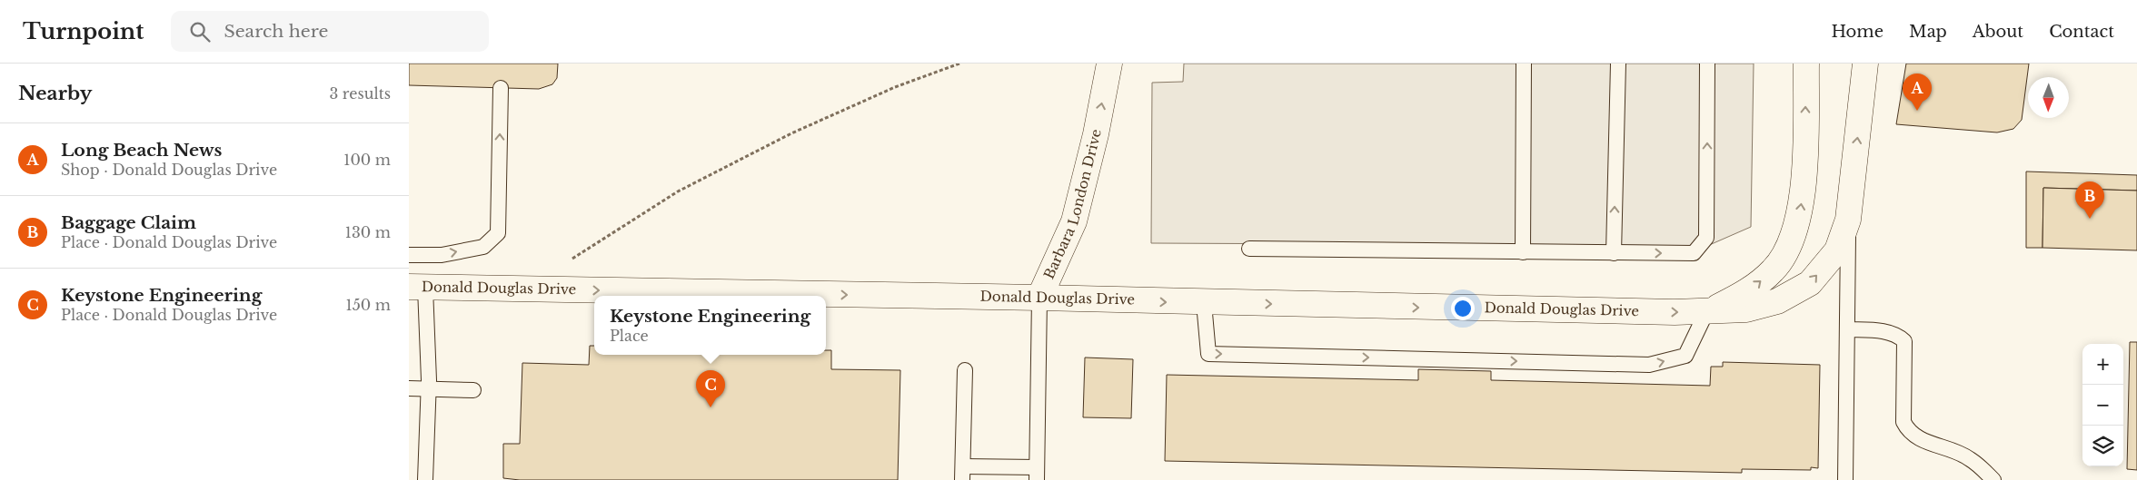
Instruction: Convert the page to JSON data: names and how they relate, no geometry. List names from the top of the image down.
{
  "streets": {
    "street": ["Barbara London Drive", "Donald Douglas Drive"]
  },
  "crossings": [
    ["Barbara London Drive", "Donald Douglas Drive"]
  ],
  "one_way": ["Barbara London Drive", "Donald Douglas Drive"],
  "north": "bottom",
  "page": {
    "header": "Turnpoint",
    "search": "Search here",
    "nav": [
      "Home",
      "Map",
      "About",
      "Contact"
    ],
    "heading": ["Nearby", "3 results"],
    "pins": ["A", "B", "C"],
    "list": [
      {
        "mark": "A",
        "name": "Long Beach News",
        "note": "Shop · Donald Douglas Drive",
        "value": "100 m"
      },
      {
        "mark": "B",
        "name": "Baggage Claim",
        "note": "Place · Donald Douglas Drive",
        "value": "130 m"
      },
      {
        "mark": "C",
        "name": "Keystone Engineering",
        "note": "Place · Donald Douglas Drive",
        "value": "150 m"
      }
    ],
    "popup": ["Keystone Engineering", "Place"],
    "map_buttons": ["+", "−"]
  }
}
